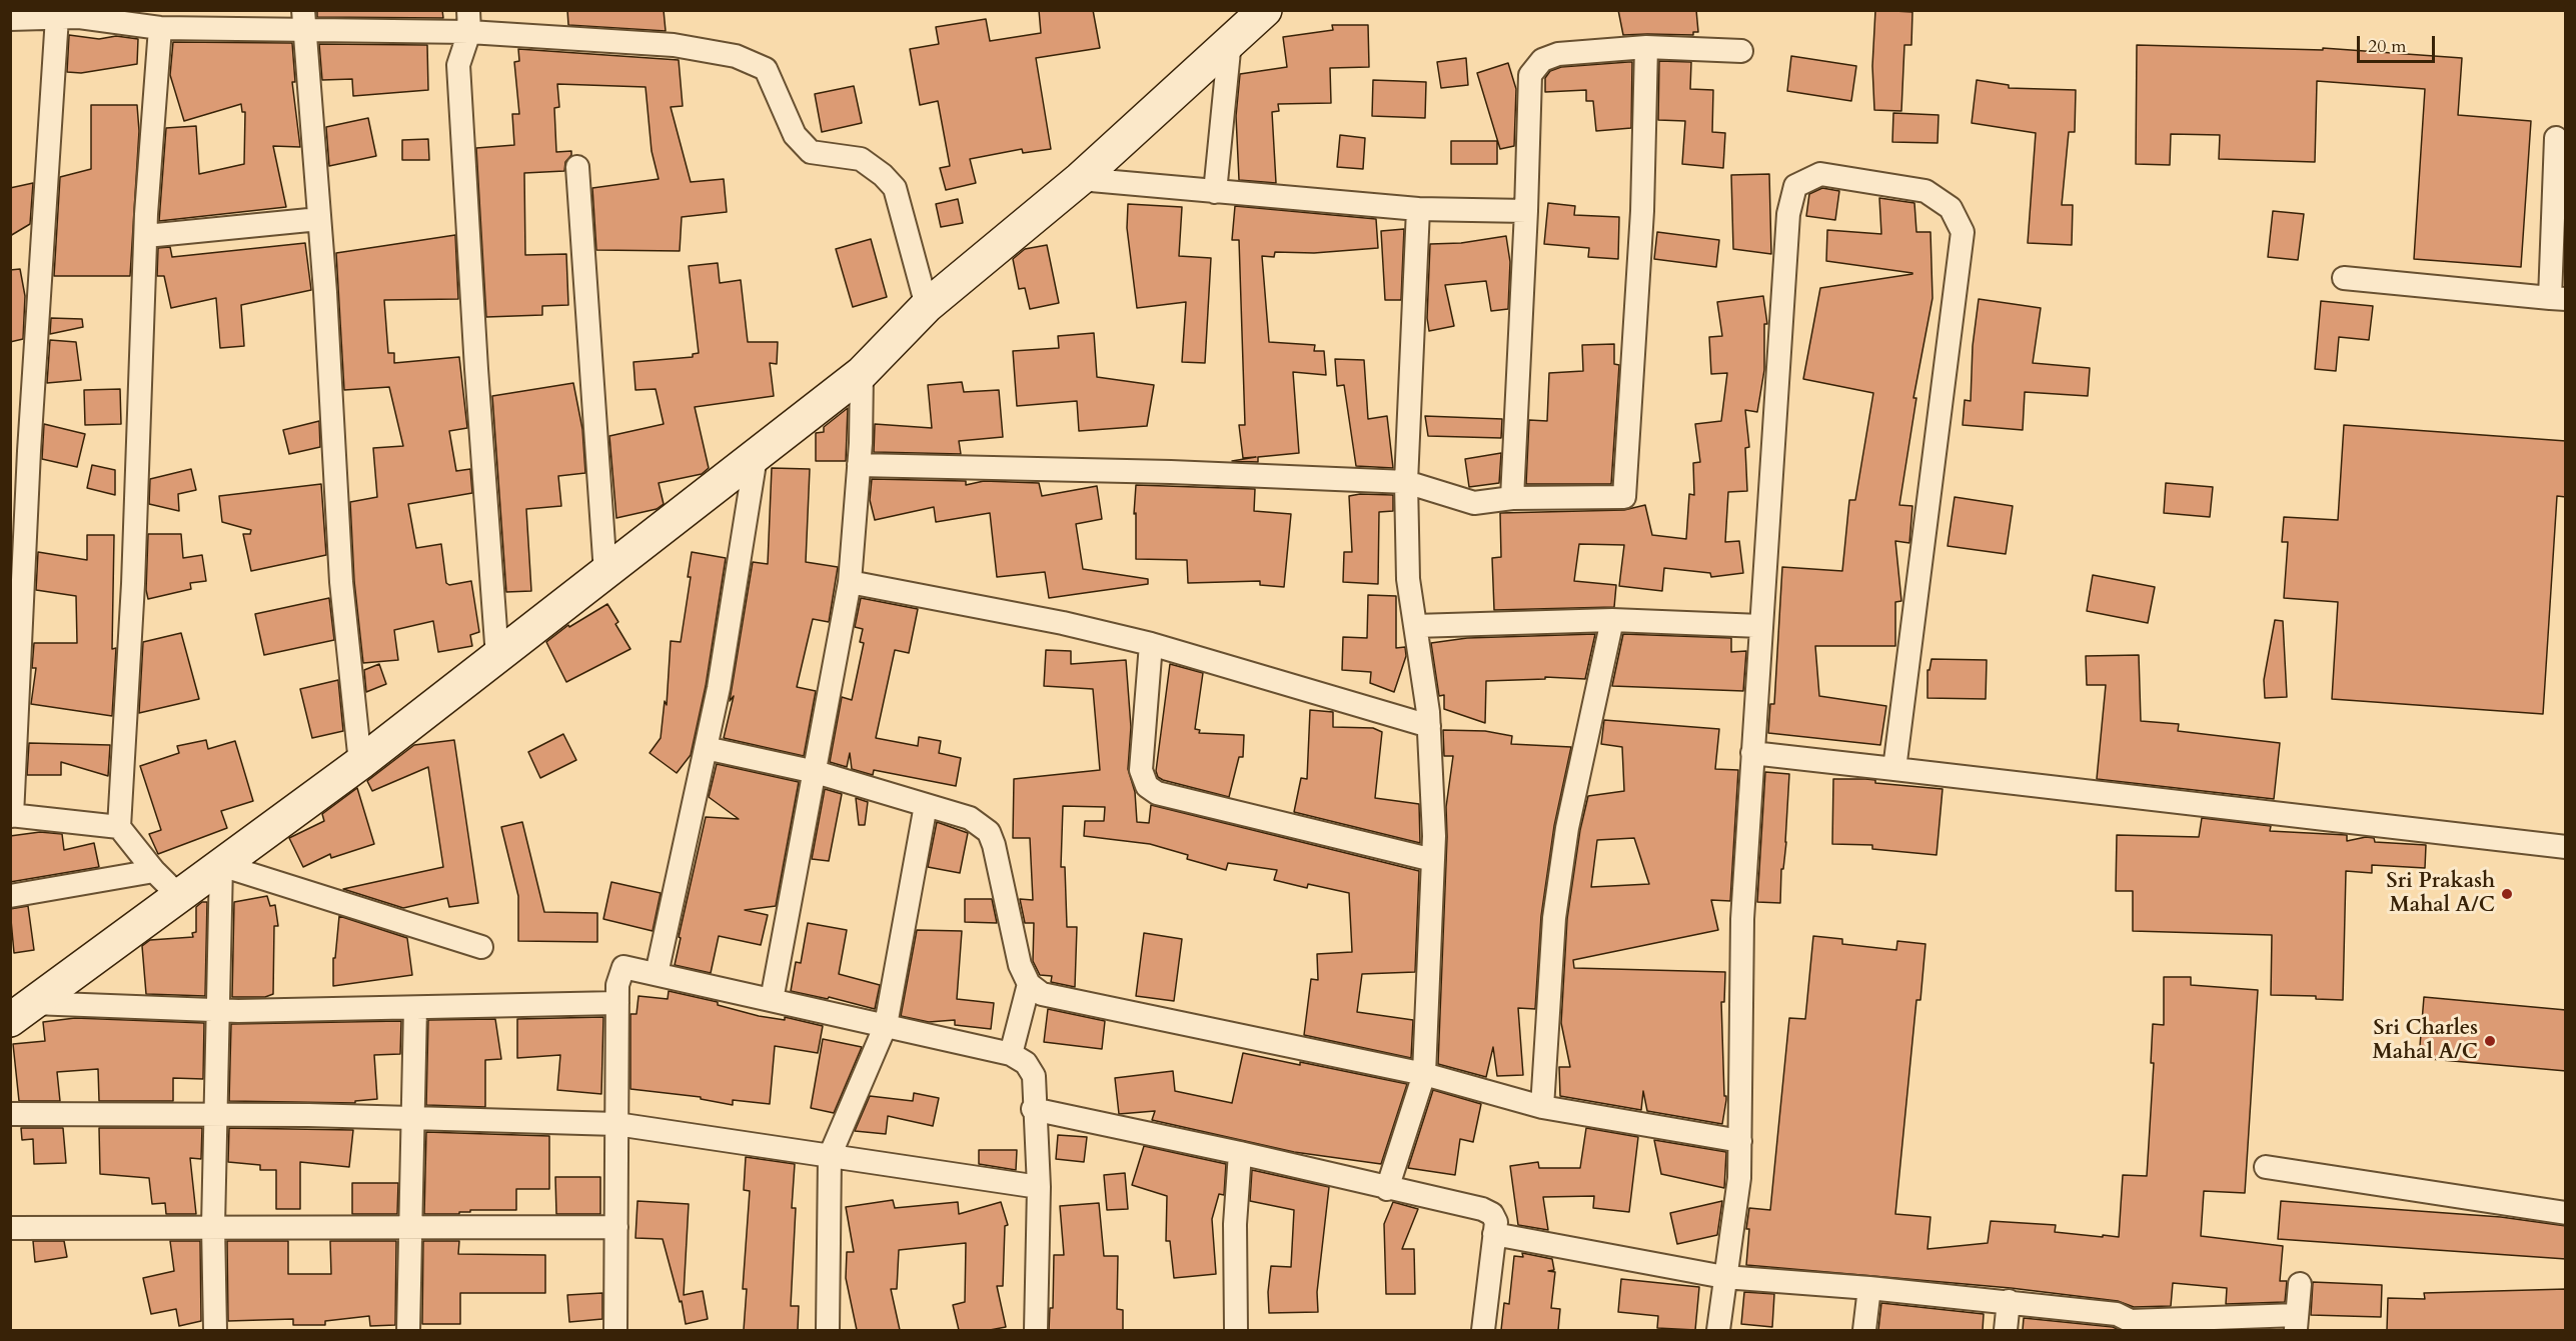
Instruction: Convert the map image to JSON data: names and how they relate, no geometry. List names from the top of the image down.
{
  "places": ["Sri Prakash Mahal A/C", "Sri Charles Mahal A/C"],
  "scale_bar": "20 m"
}
